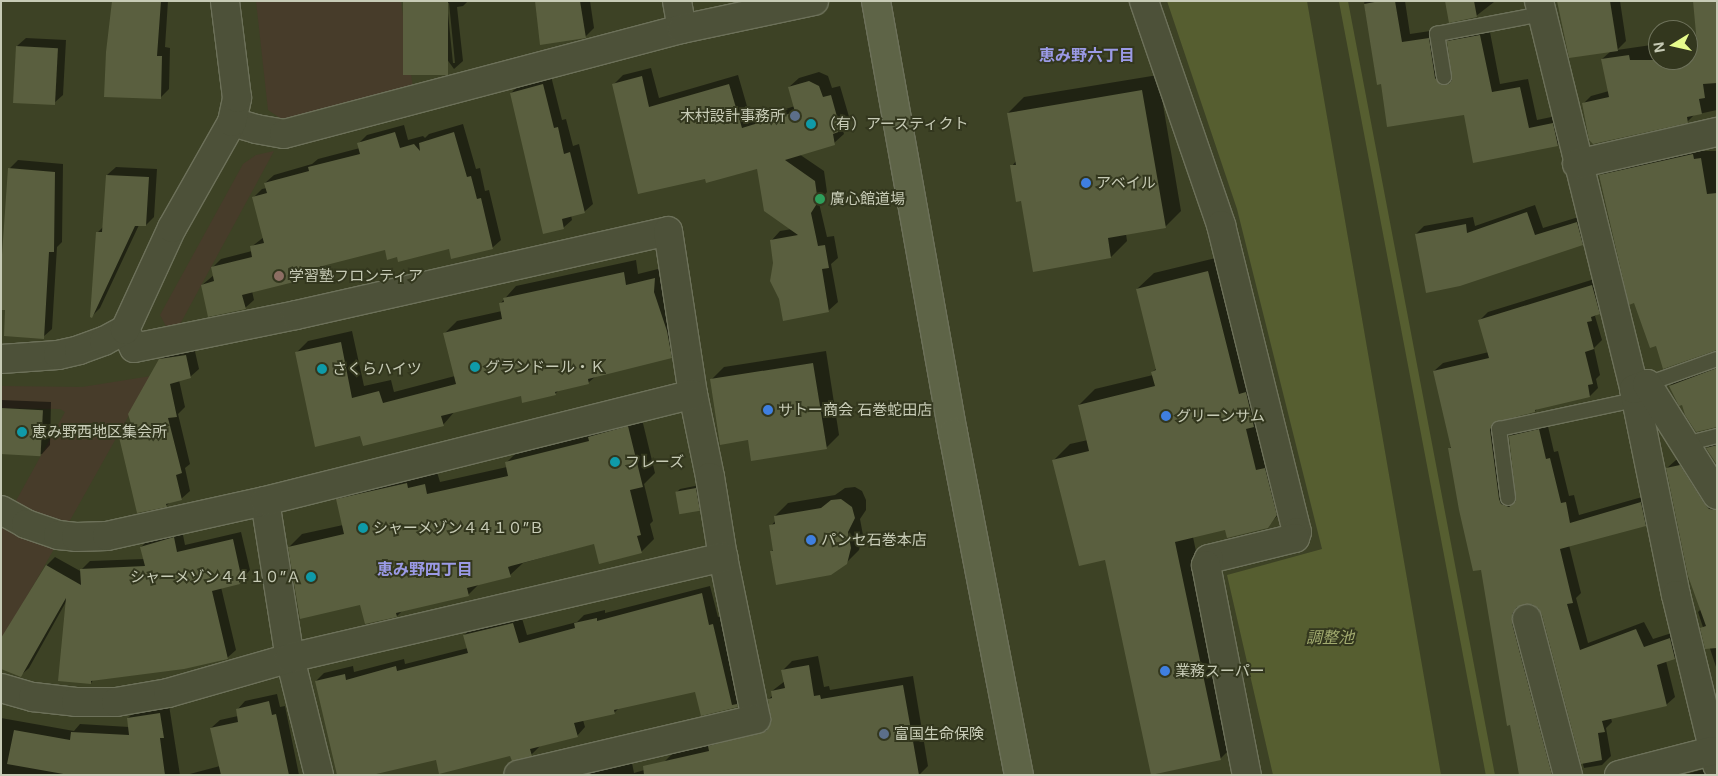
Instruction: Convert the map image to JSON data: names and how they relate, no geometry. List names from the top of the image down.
{
  "districts": ["恵み野六丁目", "恵み野四丁目"],
  "water": ["調整池"],
  "places": [
    "木村設計事務所",
    "（有）アースティクト",
    "アベイル",
    "廣心館道場",
    "学習塾フロンティア",
    "グランドール・Ｋ",
    "さくらハイツ",
    "サトー商会 石巻蛇田店",
    "グリーンサム",
    "恵み野西地区集会所",
    "フレーズ",
    "シャーメゾン４４１０”Ｂ",
    "パンセ石巻本店",
    "シャーメゾン４４１０”Ａ",
    "業務スーパー",
    "富国生命保険"
  ],
  "north": "left"
}
